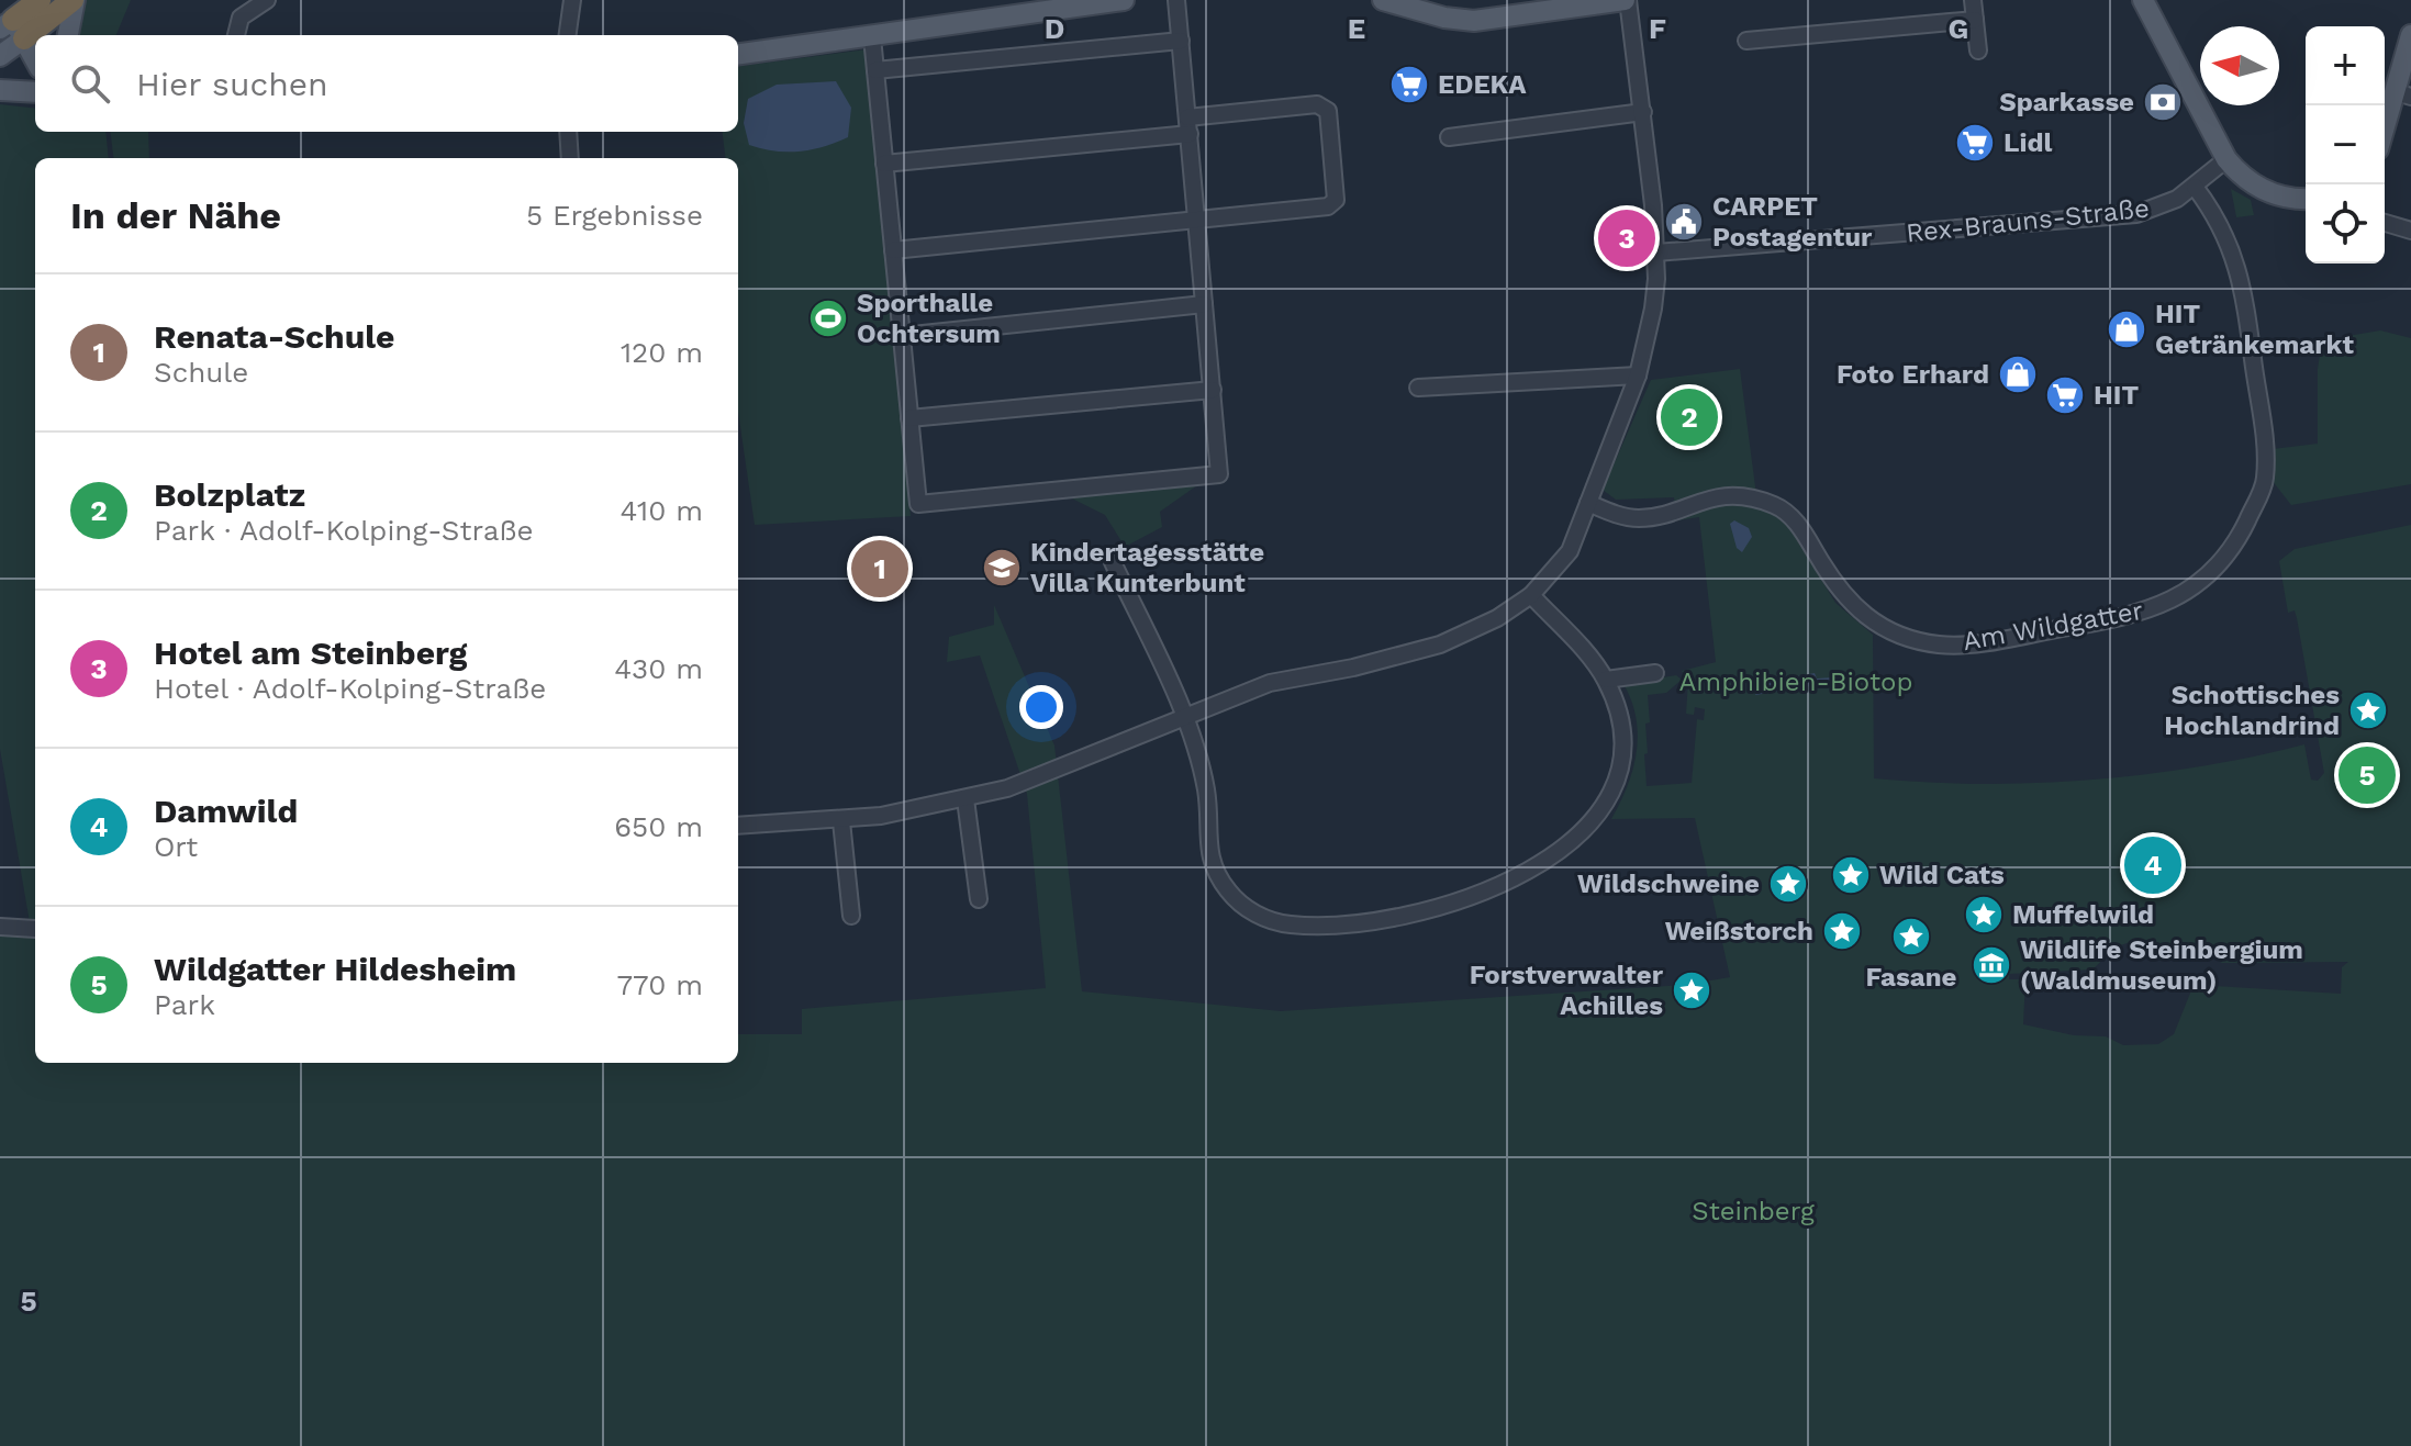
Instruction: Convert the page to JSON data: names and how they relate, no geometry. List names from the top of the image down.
{
  "streets": {
    "street": ["Rex-Brauns-Straße", "Am Wildgatter"]
  },
  "crossings": [
    ["Rex-Brauns-Straße", "Am Wildgatter"]
  ],
  "parks": ["Amphibien-Biotop", "Steinberg"],
  "places": {
    "supermarket": ["EDEKA", "Lidl", "HIT"],
    "bank": ["Sparkasse"],
    "public building": ["CARPET Postagentur"],
    "sports": ["Sporthalle Ochtersum"],
    "shop": ["HIT Getränkemarkt", "Foto Erhard"],
    "school or university": ["Kindertagesstätte Villa Kunterbunt"],
    "place": [
      "Schottisches Hochlandrind",
      "Wild Cats",
      "Wildschweine",
      "Muffelwild",
      "Weißstorch",
      "Fasane",
      "Forstverwalter Achilles"
    ],
    "museum": ["Wildlife Steinbergium (Waldmuseum)"]
  },
  "north": "left",
  "page": {
    "map_buttons": ["+", "−"],
    "search": "Hier suchen",
    "heading": ["In der Nähe", "5 Ergebnisse"],
    "pins": [
      "3",
      "2",
      "1",
      "5",
      "4"
    ],
    "list": [
      {
        "mark": "1",
        "name": "Renata-Schule",
        "note": "Schule",
        "value": "120 m"
      },
      {
        "mark": "2",
        "name": "Bolzplatz",
        "note": "Park · Adolf-Kolping-Straße",
        "value": "410 m"
      },
      {
        "mark": "3",
        "name": "Hotel am Steinberg",
        "note": "Hotel · Adolf-Kolping-Straße",
        "value": "430 m"
      },
      {
        "mark": "4",
        "name": "Damwild",
        "note": "Ort",
        "value": "650 m"
      },
      {
        "mark": "5",
        "name": "Wildgatter Hildesheim",
        "note": "Park",
        "value": "770 m"
      }
    ]
  },
  "grid": {
    "columns": [
      "D",
      "E",
      "F",
      "G"
    ],
    "rows": ["5"]
  }
}
